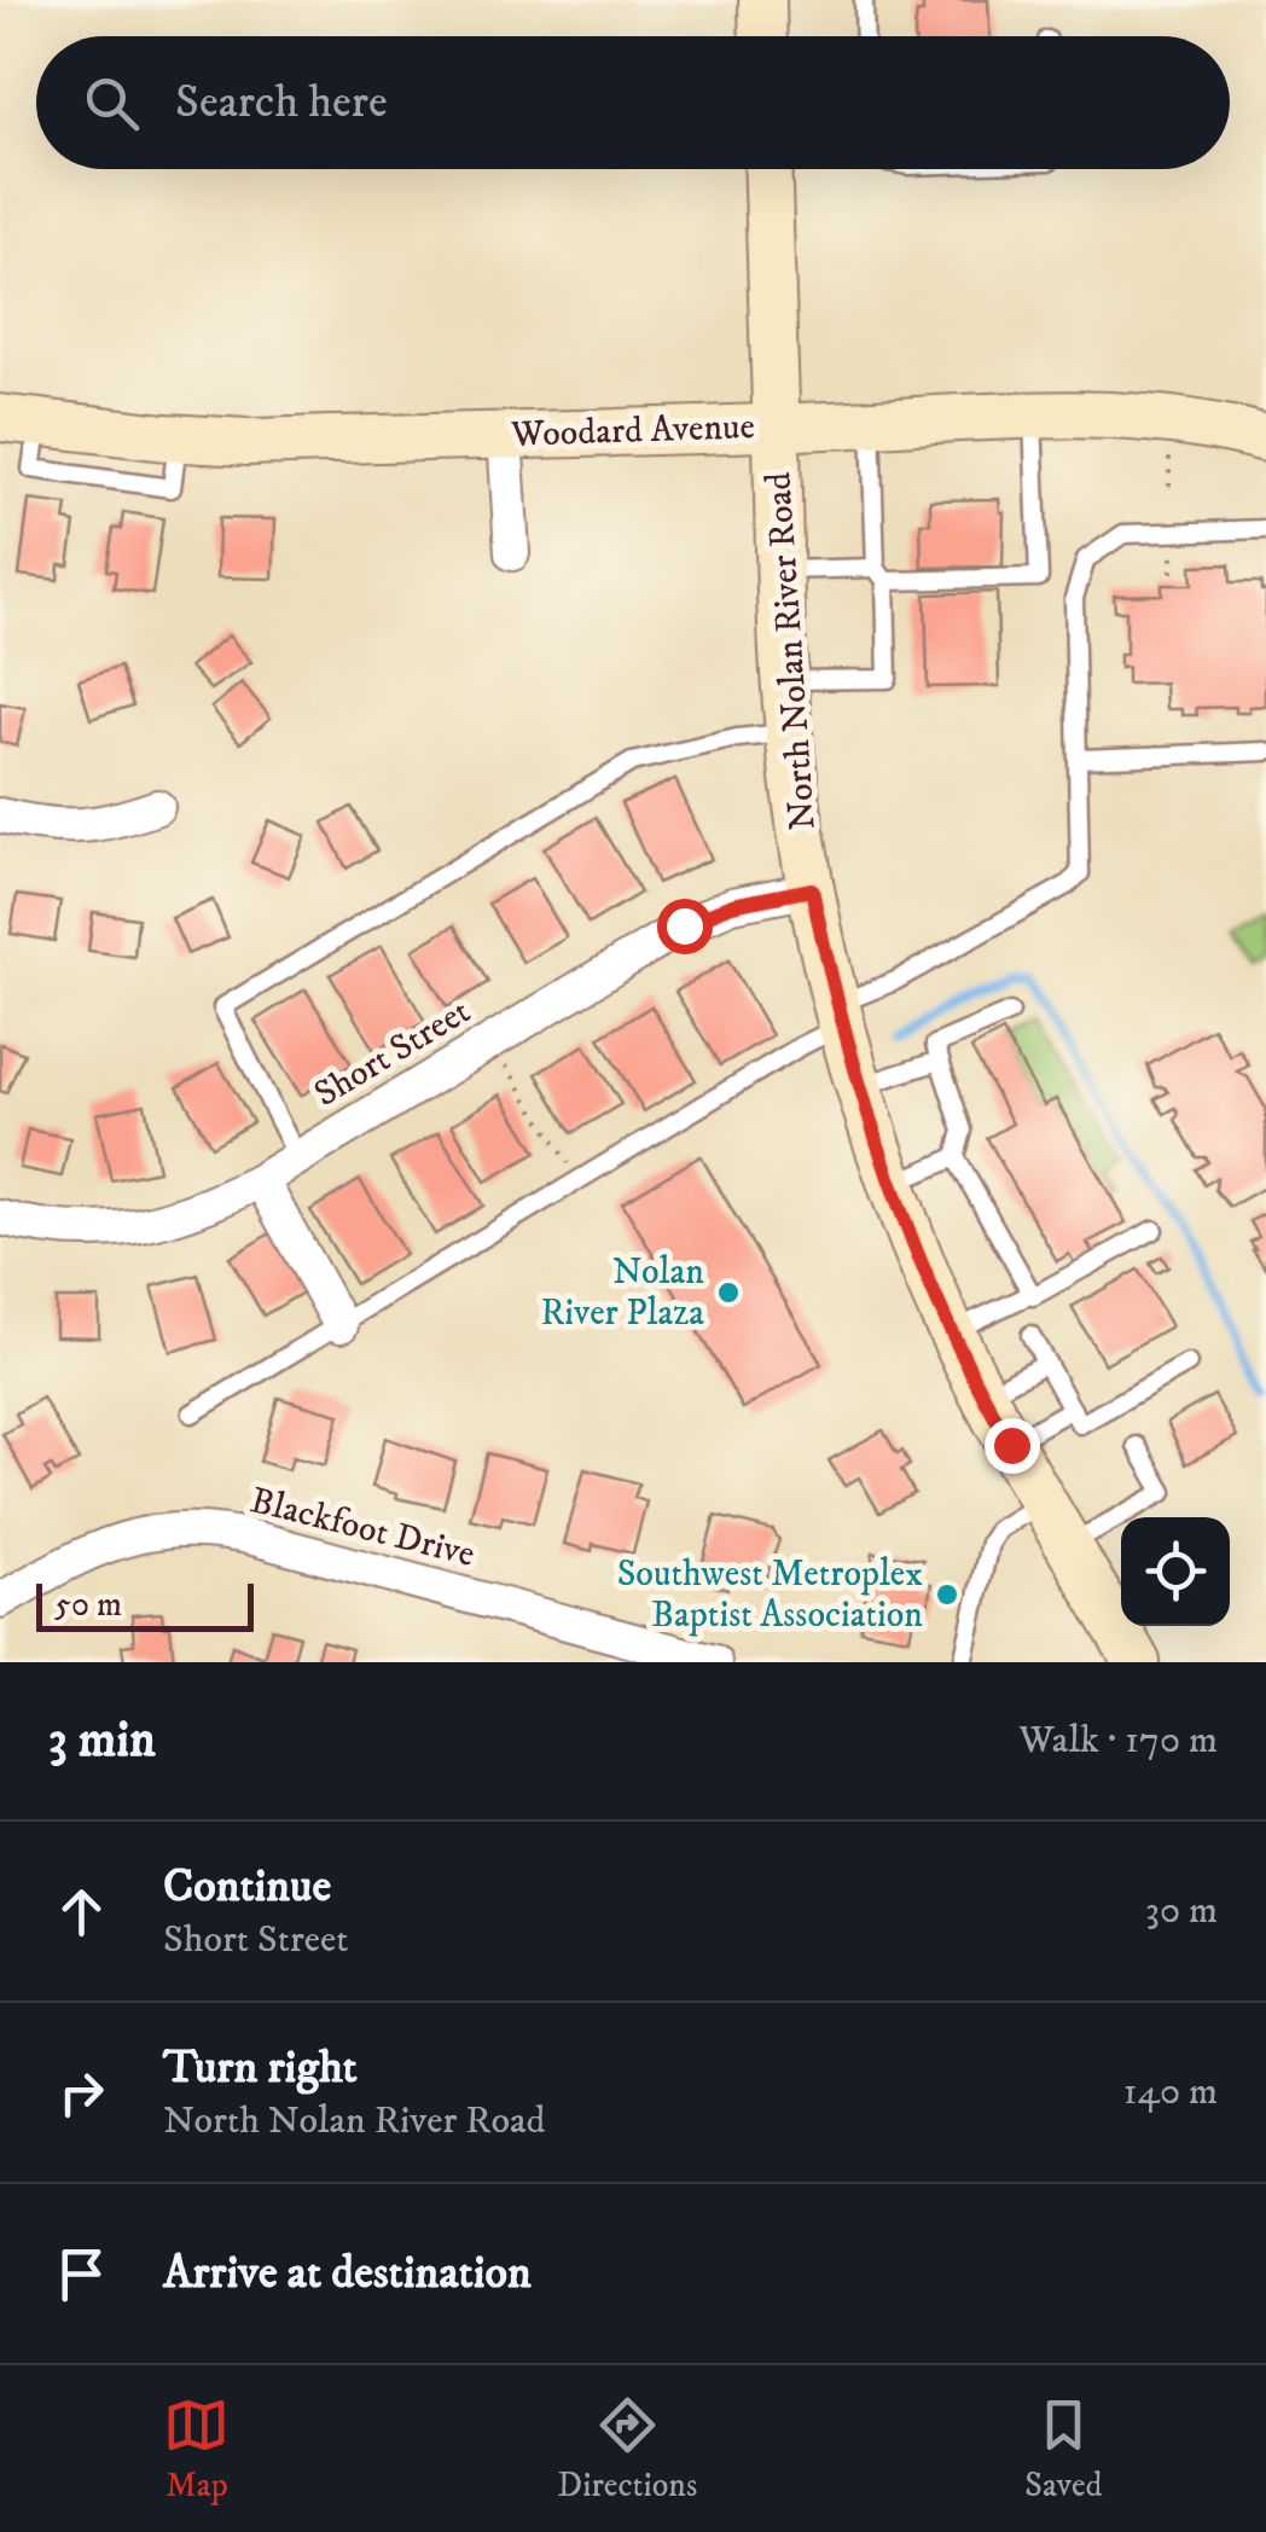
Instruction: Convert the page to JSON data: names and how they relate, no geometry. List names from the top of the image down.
{
  "streets": {
    "main road": ["Woodard Avenue", "North Nolan River Road"],
    "street": ["Short Street", "Blackfoot Drive"]
  },
  "crossings": [
    ["Woodard Avenue", "North Nolan River Road"],
    ["North Nolan River Road", "Short Street"]
  ],
  "places": ["Nolan River Plaza", "Southwest Metroplex Baptist Association"],
  "scale_bar": "50 m",
  "page": {
    "search": "Search here",
    "scale": "50 m",
    "heading": ["3 min", "Walk · 170 m"],
    "list": [
      ["Continue", "Short Street", "30 m"],
      ["Turn right", "North Nolan River Road", "140 m"],
      "Arrive at destination"
    ],
    "nav": ["Map", "Directions", "Saved"]
  }
}
